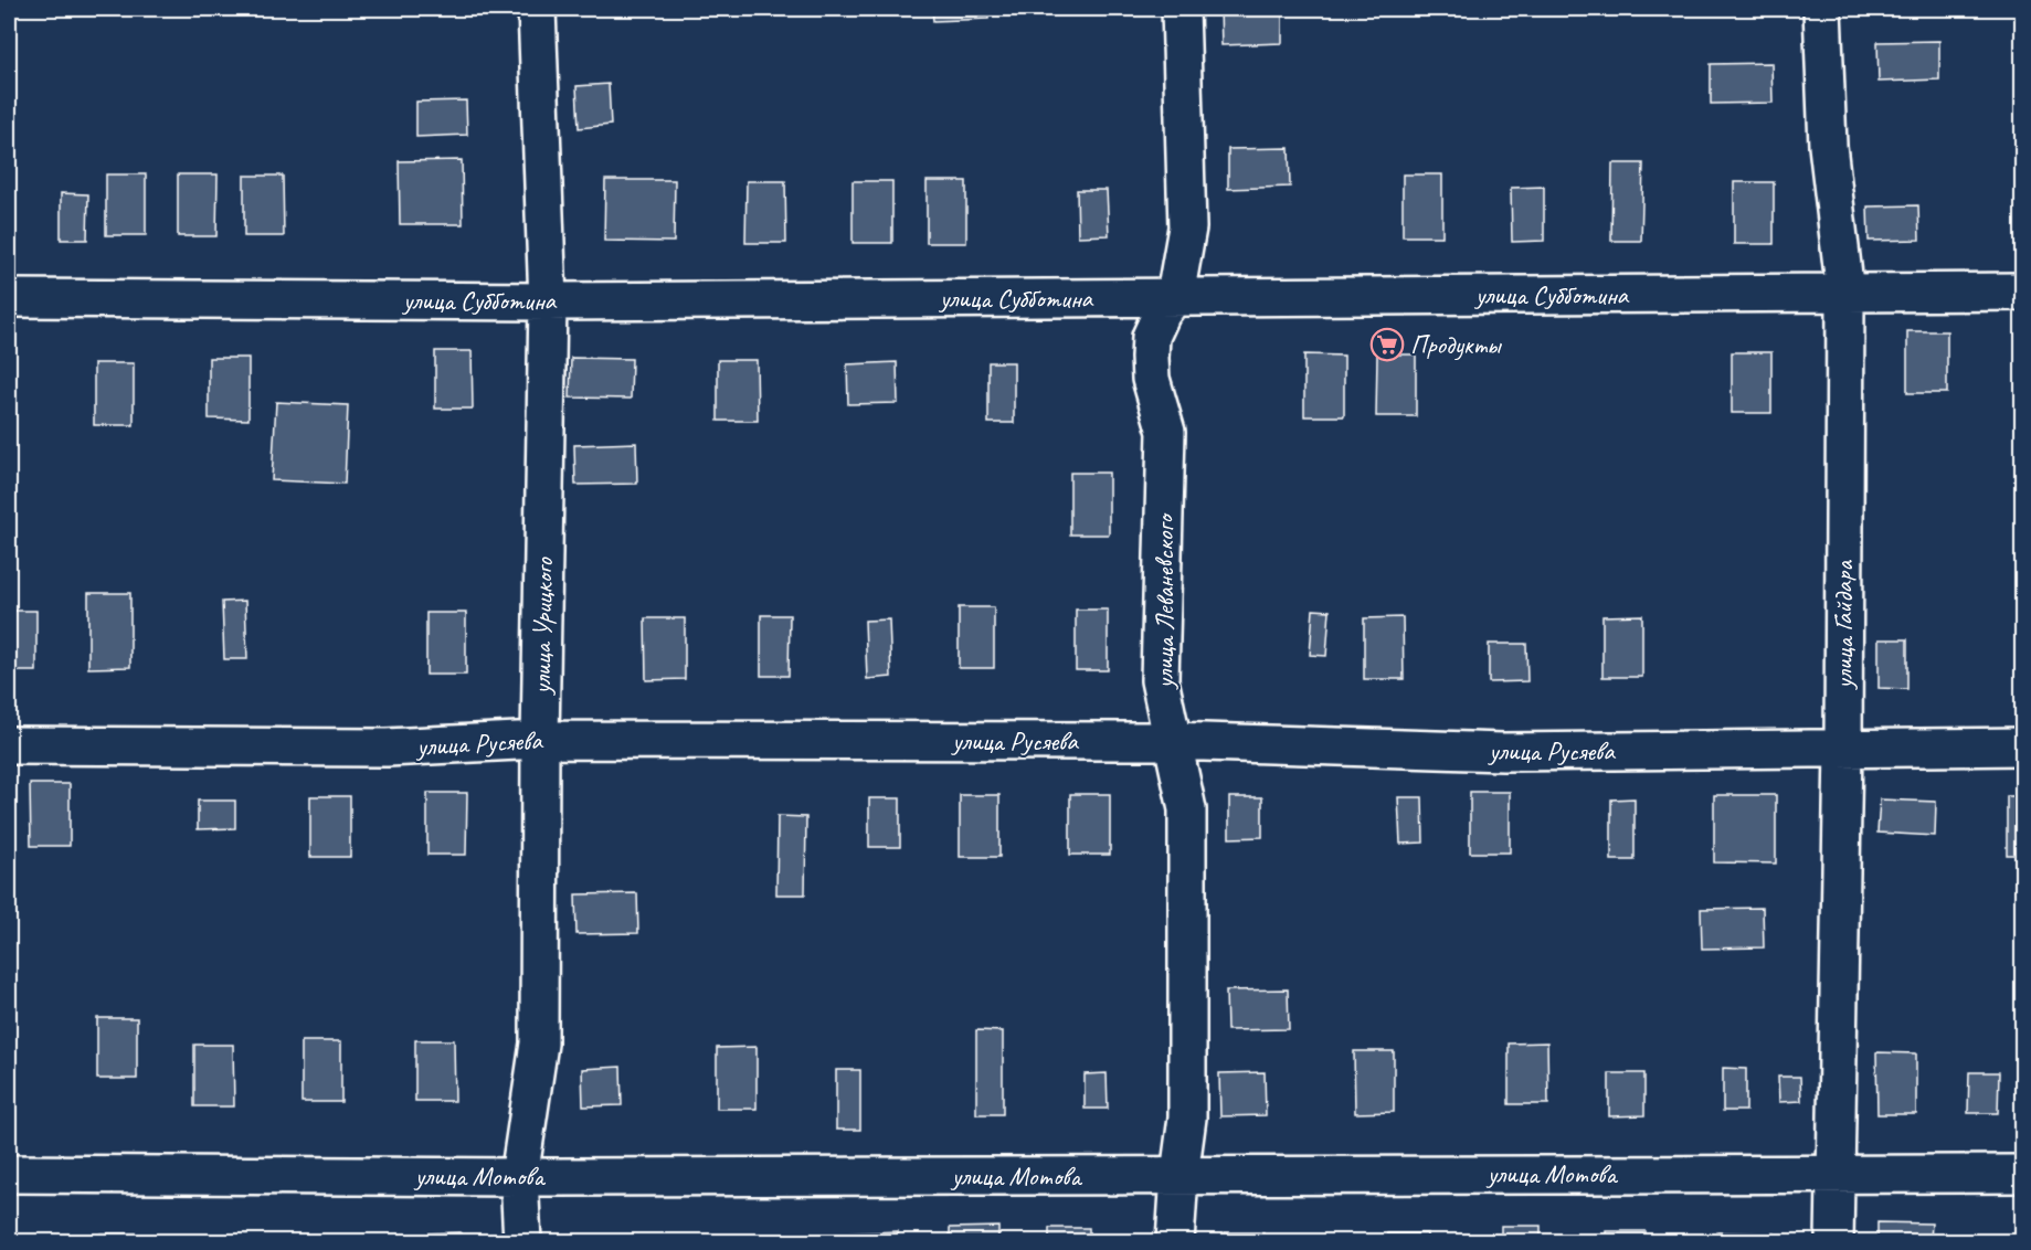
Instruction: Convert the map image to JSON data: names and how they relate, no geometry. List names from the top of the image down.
{
  "streets": {
    "street": [
      "улица Субботина",
      "улица Леваневского",
      "улица Гайдара",
      "улица Урицкого",
      "улица Русяева",
      "улица Мотова"
    ]
  },
  "crossings": [
    ["улица Субботина", "улица Леваневского"],
    ["улица Субботина", "улица Гайдара"],
    ["улица Субботина", "улица Урицкого"],
    ["улица Леваневского", "улица Русяева"],
    ["улица Леваневского", "улица Мотова"],
    ["улица Гайдара", "улица Русяева"],
    ["улица Гайдара", "улица Мотова"],
    ["улица Урицкого", "улица Русяева"],
    ["улица Урицкого", "улица Мотова"]
  ],
  "places": {
    "supermarket": ["Продукты"]
  }
}
